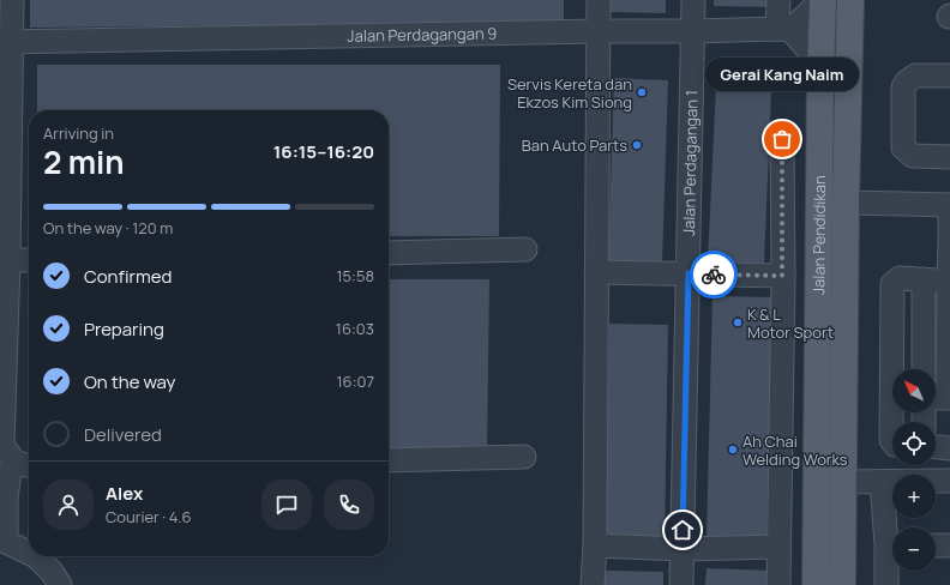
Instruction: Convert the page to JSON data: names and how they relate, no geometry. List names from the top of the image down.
{
  "streets": {
    "main road": ["Jalan Pendidikan"],
    "street": ["Jalan Perdagangan 9", "Jalan Perdagangan 1"]
  },
  "crossings": [
    ["Jalan Perdagangan 9", "Jalan Perdagangan 1"]
  ],
  "places": [
    "Servis Kereta dan Ekzos Kim Siong",
    "Gerai Kang Naim",
    "Ban Auto Parts",
    "K & L Motor Sport",
    "Ah Chai Welding Works"
  ],
  "north": "top left",
  "page": {
    "bubble": "Gerai Kang Naim",
    "heading": ["2 min", "Arriving in", "16:15–16:20"],
    "panel": ["Alex", "Courier · 4.6"],
    "bar": "On the way · 120 m",
    "list": [
      ["Confirmed", "15:58"],
      ["Preparing", "16:03"],
      ["On the way", "16:07"],
      "Delivered"
    ],
    "map_buttons": ["+", "−"]
  }
}
